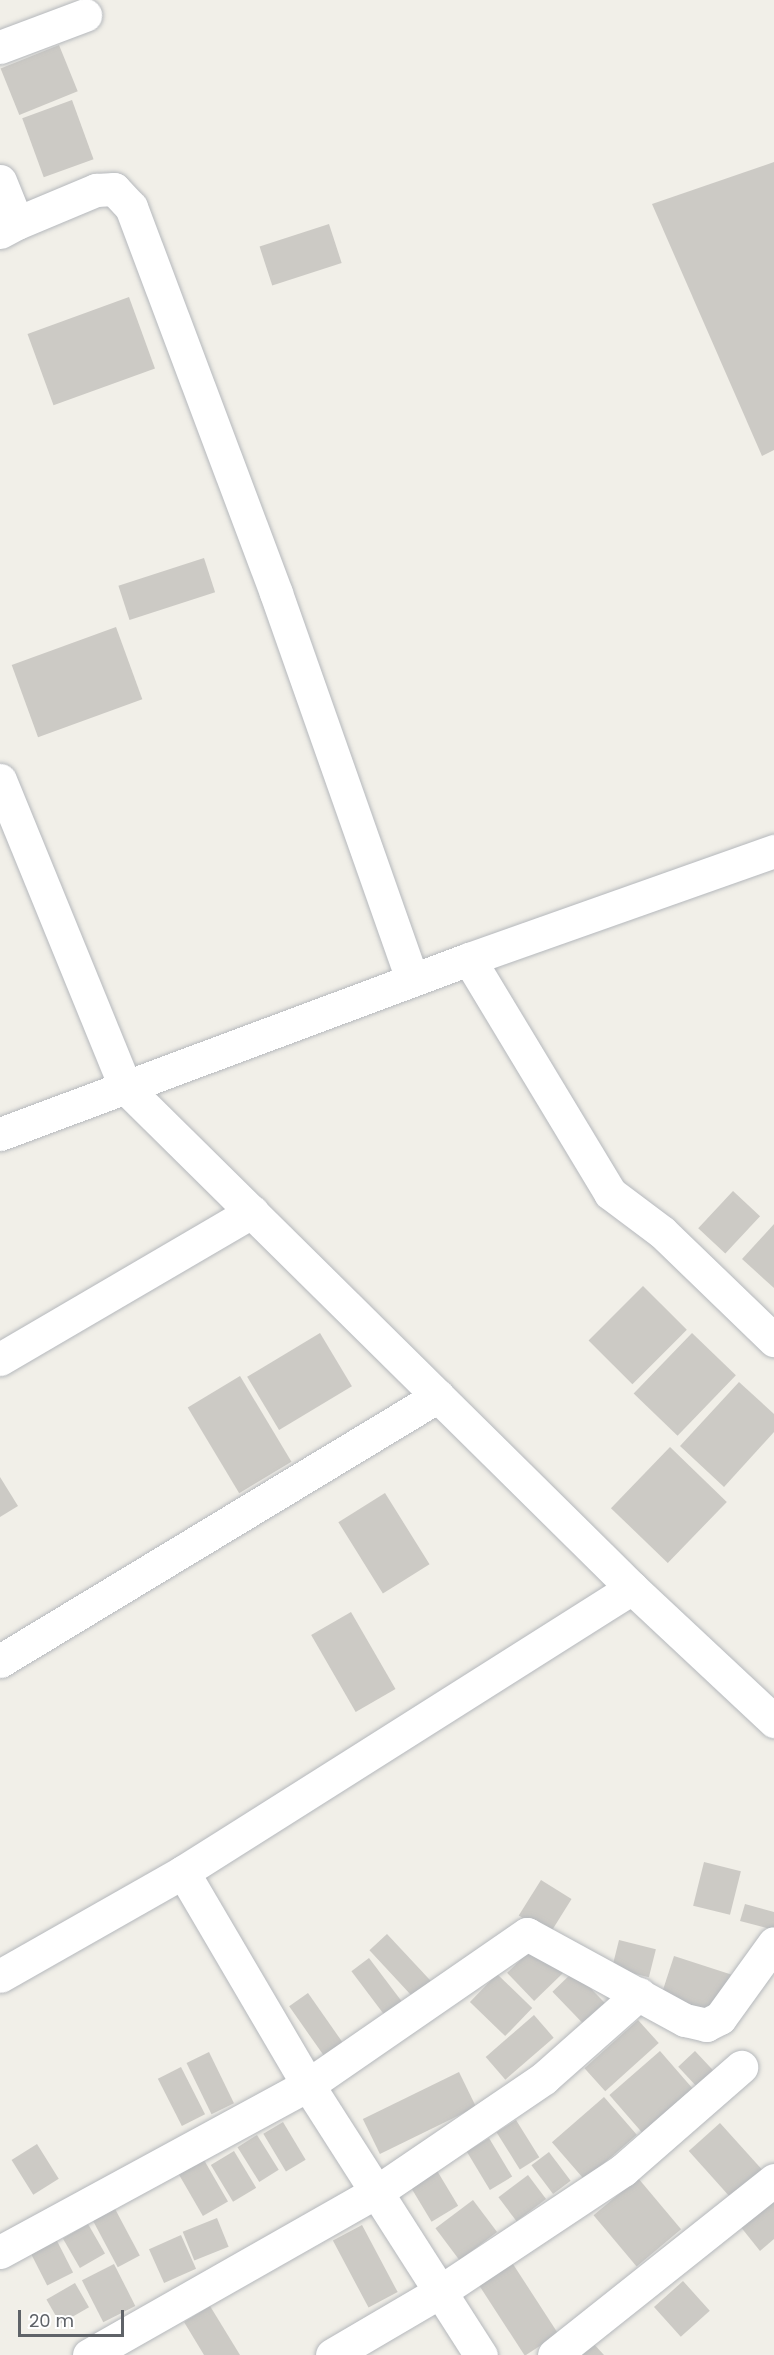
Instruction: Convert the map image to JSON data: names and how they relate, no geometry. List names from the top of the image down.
{
  "scale_bar": "20 m"
}
